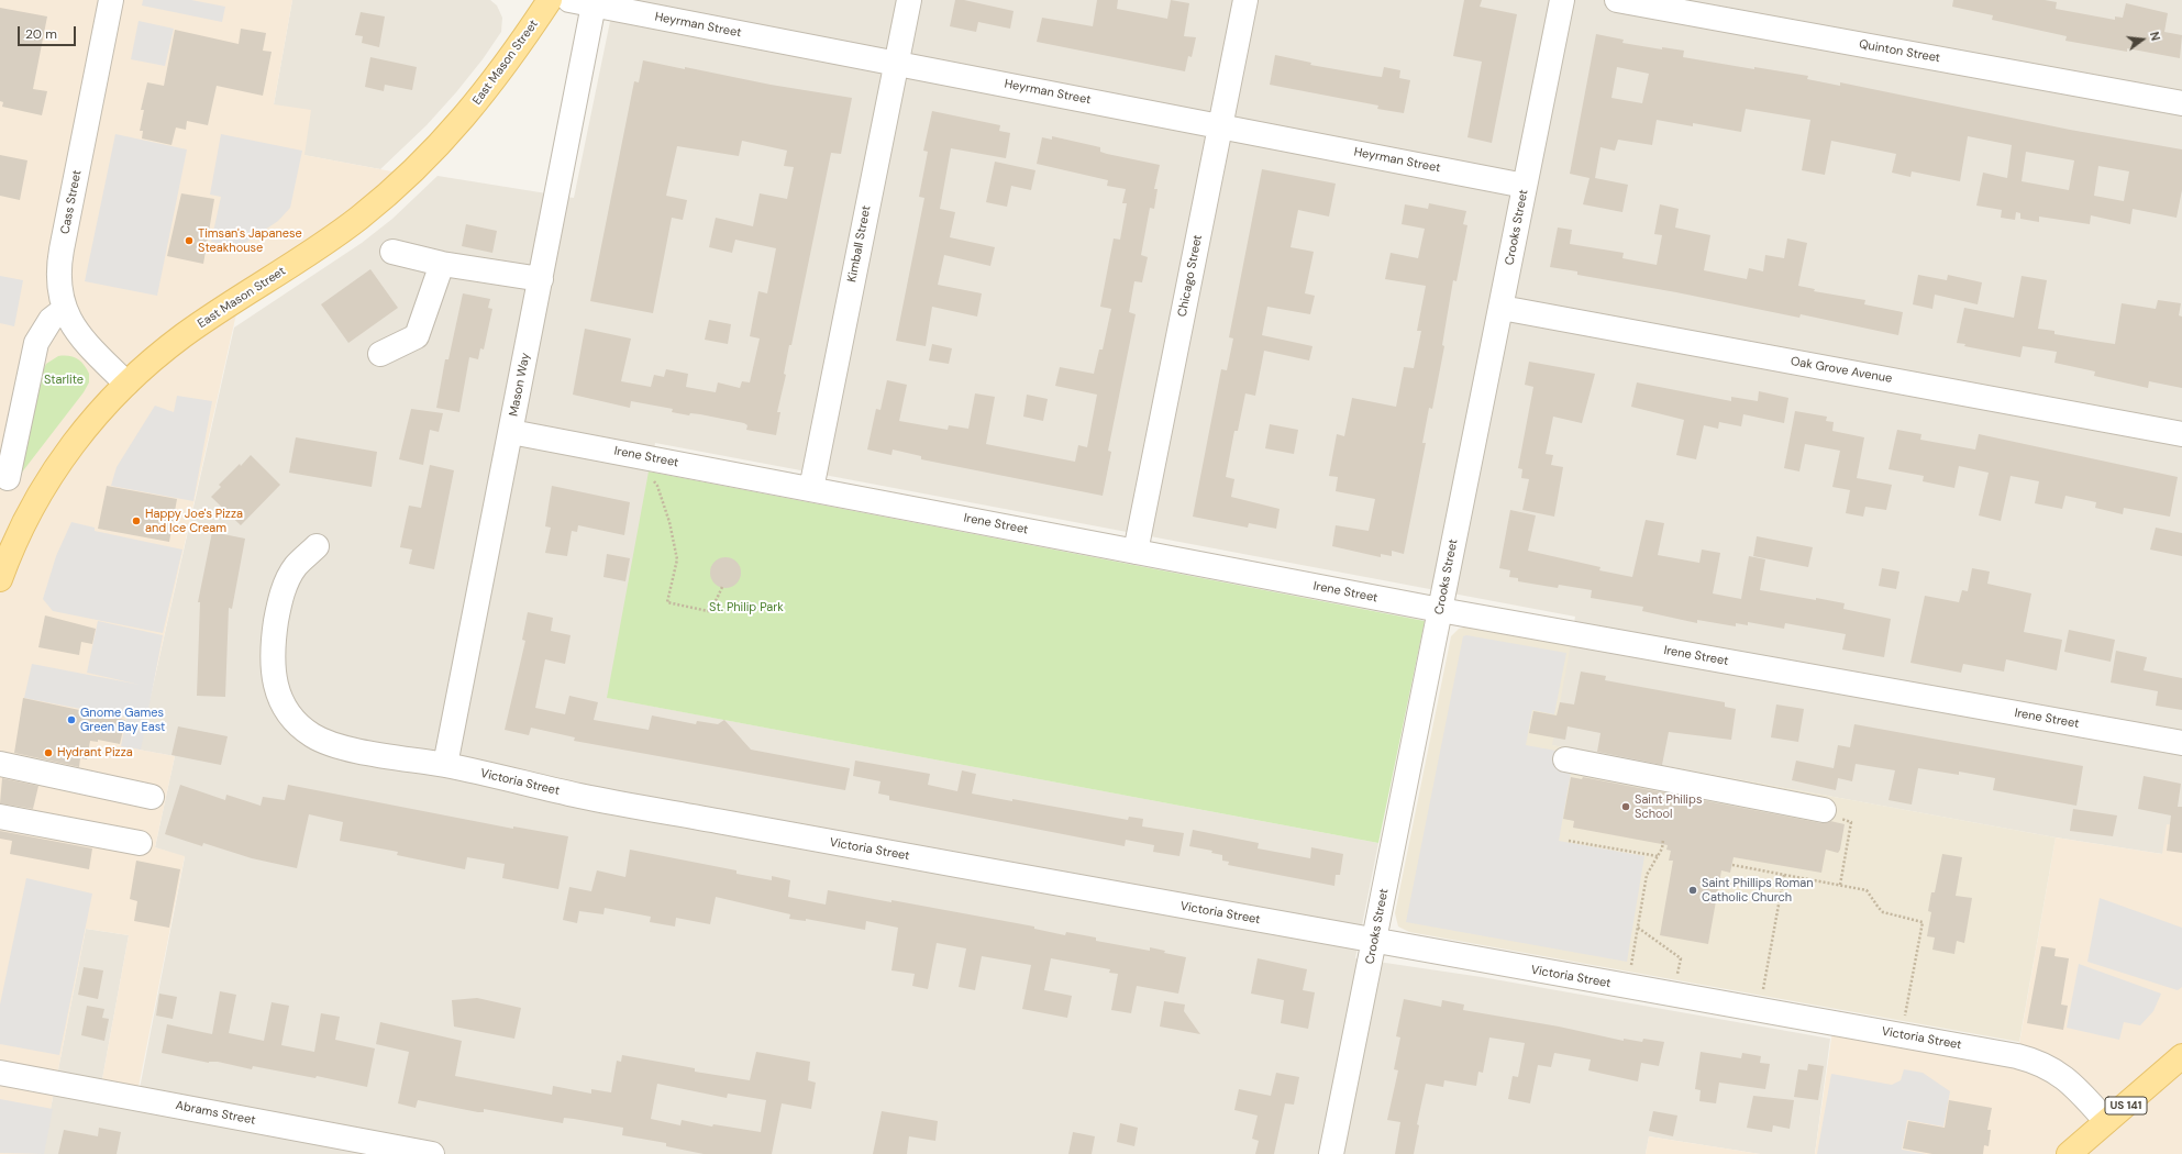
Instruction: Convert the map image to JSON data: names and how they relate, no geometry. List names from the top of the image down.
{
  "streets": {
    "main road": ["East Mason Street", "US 141"],
    "street": [
      "Heyrman Street",
      "Quinton Street",
      "Cass Street",
      "Crooks Street",
      "Kimball Street",
      "Chicago Street",
      "Oak Grove Avenue",
      "Mason Way",
      "Irene Street",
      "Victoria Street",
      "Abrams Street"
    ]
  },
  "crossings": [
    ["Heyrman Street", "Crooks Street"],
    ["Heyrman Street", "Kimball Street"],
    ["Heyrman Street", "Chicago Street"],
    ["Heyrman Street", "Mason Way"],
    ["East Mason Street", "Cass Street"],
    ["Crooks Street", "Oak Grove Avenue"],
    ["Crooks Street", "Irene Street"],
    ["Crooks Street", "Victoria Street"],
    ["Kimball Street", "Irene Street"],
    ["Chicago Street", "Irene Street"],
    ["Mason Way", "Irene Street"],
    ["Mason Way", "Victoria Street"],
    ["Victoria Street", "US 141"]
  ],
  "parks": ["Starlite", "St. Philip Park"],
  "places": [
    "Timsan's Japanese Steakhouse",
    "Happy Joe's Pizza and Ice Cream",
    "Gnome Games Green Bay East",
    "Hydrant Pizza",
    "Saint Philips School",
    "Saint Phillips Roman Catholic Church"
  ],
  "scale_bar": "20 m",
  "north": "right"
}
